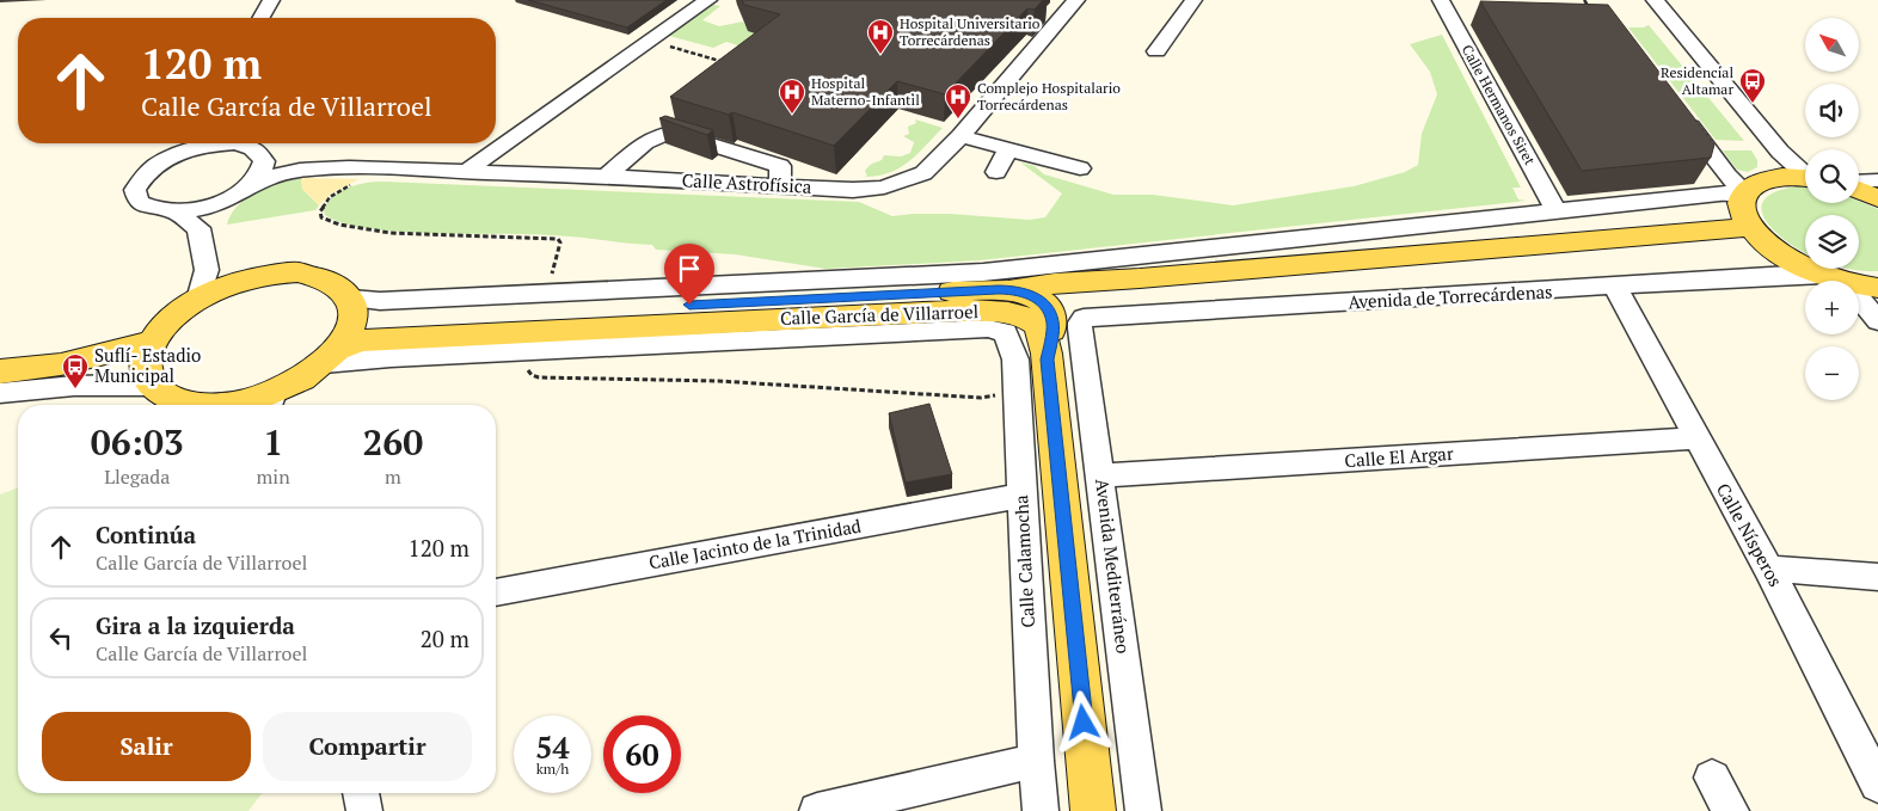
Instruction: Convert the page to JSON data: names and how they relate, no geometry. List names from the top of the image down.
{
  "streets": {
    "main road": ["Avenida de Torrecárdenas", "Calle García de Villarroel"],
    "street": [
      "Calle Hermanos Siret",
      "Calle Astrofísica",
      "Calle El Argar",
      "Calle Nísperos",
      "Calle Jacinto de la Trinidad",
      "Calle Calamocha",
      "Avenida Mediterráneo"
    ]
  },
  "crossings": [
    ["Avenida de Torrecárdenas", "Calle García de Villarroel"],
    ["Avenida de Torrecárdenas", "Calle Nísperos"],
    ["Avenida de Torrecárdenas", "Avenida Mediterráneo"],
    ["Calle García de Villarroel", "Calle Calamocha"],
    ["Calle García de Villarroel", "Avenida Mediterráneo"],
    ["Calle El Argar", "Calle Nísperos"],
    ["Calle El Argar", "Avenida Mediterráneo"],
    ["Calle Jacinto de la Trinidad", "Calle Calamocha"]
  ],
  "places": {
    "hospital": ["Hospital Universitario Torrecárdenas", "Hospital Materno-Infantil", "Complejo Hospitalario Torrecárdenas"],
    "bus stop": ["Residencial Altamar", "Suflí- Estadio Municipal"]
  },
  "north": "top left",
  "page": {
    "map_buttons": ["+", "−"],
    "turn": ["120 m", "Calle García de Villarroel"],
    "eta": [
      "06:03",
      "Llegada",
      "1",
      "min",
      "260",
      "m"
    ],
    "list": [
      {
        "name": "Continúa",
        "note": "Calle García de Villarroel",
        "value": "120 m"
      },
      {
        "name": "Gira a la izquierda",
        "note": "Calle García de Villarroel",
        "value": "20 m"
      }
    ],
    "buttons": ["Salir", "Compartir"],
    "speed": "54 km/h",
    "limit": "60"
  }
}
